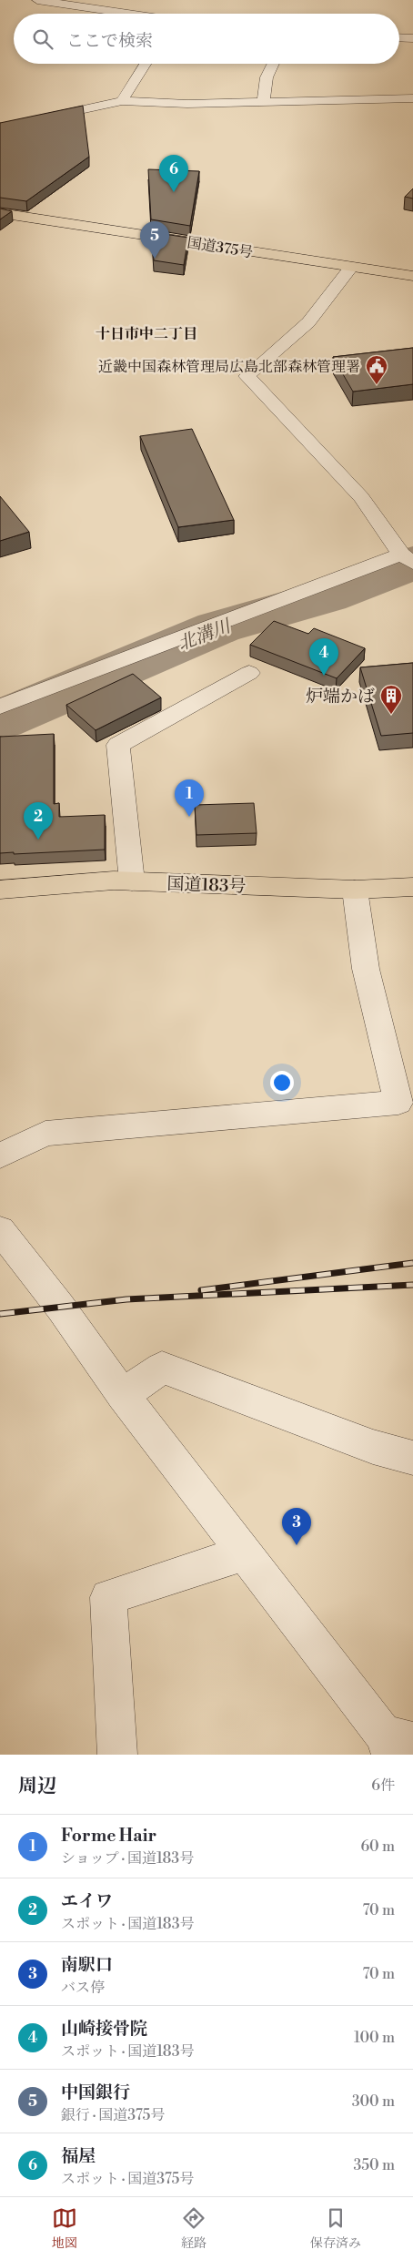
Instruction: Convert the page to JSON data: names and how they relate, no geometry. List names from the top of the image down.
{
  "streets": {
    "highway": ["国道375号", "国道183号"]
  },
  "districts": ["十日市中二丁目"],
  "water": ["北溝川"],
  "places": {
    "public building": ["近畿中国森林管理局広島北部森林管理署"],
    "building": ["炉端かば"]
  },
  "page": {
    "search": "ここで検索",
    "pins": [
      "6",
      "5",
      "4",
      "1",
      "2",
      "3"
    ],
    "heading": ["周辺", "6件"],
    "list": [
      {
        "mark": "1",
        "name": "Forme Hair",
        "note": "ショップ · 国道183号",
        "value": "60 m"
      },
      {
        "mark": "2",
        "name": "エイワ",
        "note": "スポット · 国道183号",
        "value": "70 m"
      },
      {
        "mark": "3",
        "name": "南駅口",
        "note": "バス停",
        "value": "70 m"
      },
      {
        "mark": "4",
        "name": "山崎接骨院",
        "note": "スポット · 国道183号",
        "value": "100 m"
      },
      {
        "mark": "5",
        "name": "中国銀行",
        "note": "銀行 · 国道375号",
        "value": "300 m"
      },
      {
        "mark": "6",
        "name": "福屋",
        "note": "スポット · 国道375号",
        "value": "350 m"
      }
    ],
    "nav": ["地図", "経路", "保存済み"]
  }
}
